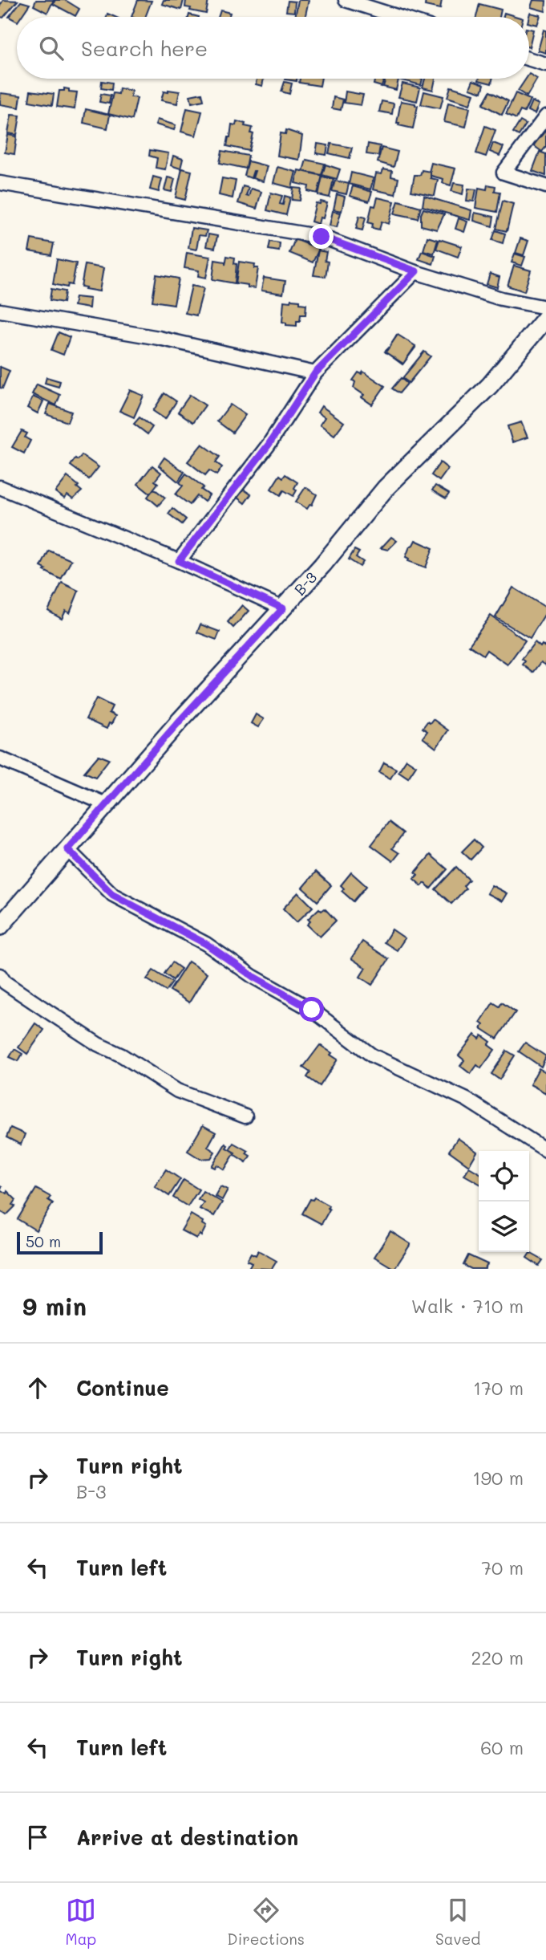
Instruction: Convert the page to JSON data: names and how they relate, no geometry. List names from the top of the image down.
{
  "streets": {
    "main road": ["B-3"]
  },
  "scale_bar": "50 m",
  "page": {
    "search": "Search here",
    "scale": "50 m",
    "heading": ["9 min", "Walk · 710 m"],
    "list": [
      ["Continue", "170 m"],
      ["Turn right", "B-3", "190 m"],
      ["Turn left", "70 m"],
      ["Turn right", "220 m"],
      ["Turn left", "60 m"],
      "Arrive at destination"
    ],
    "nav": ["Map", "Directions", "Saved"]
  }
}
